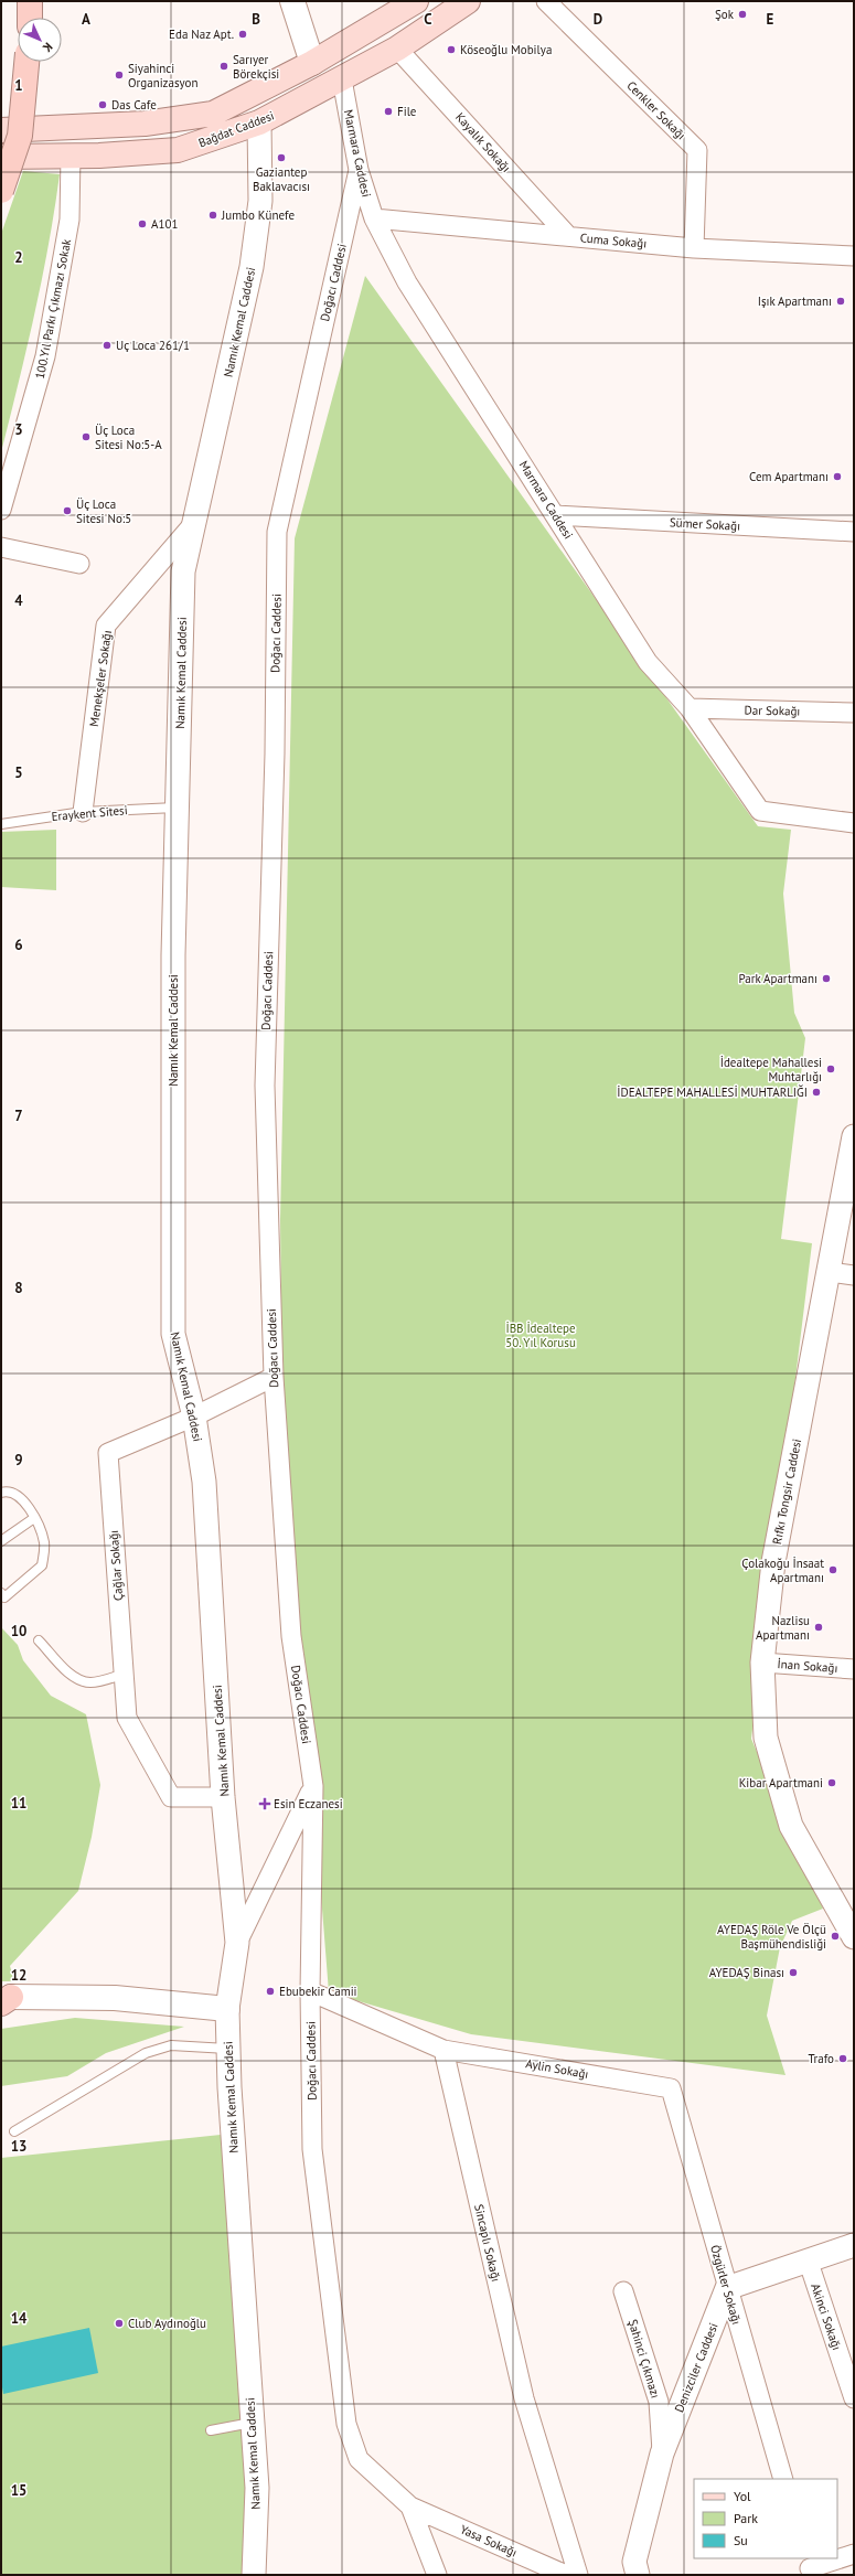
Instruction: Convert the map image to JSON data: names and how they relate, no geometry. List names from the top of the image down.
{
  "streets": {
    "main road": ["Bağdat Caddesi"],
    "street": [
      "Cenkler Sokağı",
      "Kayalık Sokağı",
      "Marmara Caddesi",
      "Cuma Sokağı",
      "Doğacı Caddesi",
      "100.Yıl Parkı Çıkmazı Sokak",
      "Namık Kemal Caddesi",
      "Sümer Sokağı",
      "Menekşeler Sokağı",
      "Dar Sokağı",
      "Rıfkı Tongsir Caddesi",
      "Çağlar Sokağı",
      "İnan Sokağı",
      "Aylin Sokağı",
      "Sincaplı Sokağı",
      "Özgürler Sokağı",
      "Akinci Sokağı",
      "Şahinci Çıkmazı",
      "Denizciler Caddesi",
      "Yasa Sokağı"
    ],
    "lane": ["Eraykent Sitesi"]
  },
  "crossings": [
    ["Cenkler Sokağı", "Cuma Sokağı"],
    ["Bağdat Caddesi", "Kayalık Sokağı"],
    ["Bağdat Caddesi", "Marmara Caddesi"],
    ["Bağdat Caddesi", "100.Yıl Parkı Çıkmazı Sokak"],
    ["Bağdat Caddesi", "Namık Kemal Caddesi"],
    ["Kayalık Sokağı", "Cuma Sokağı"],
    ["Marmara Caddesi", "Cuma Sokağı"],
    ["Marmara Caddesi", "Doğacı Caddesi"],
    ["Marmara Caddesi", "Sümer Sokağı"],
    ["Marmara Caddesi", "Dar Sokağı"],
    ["Doğacı Caddesi", "Çağlar Sokağı"],
    ["Doğacı Caddesi", "Yasa Sokağı"],
    ["Namık Kemal Caddesi", "Menekşeler Sokağı"],
    ["Namık Kemal Caddesi", "Eraykent Sitesi"],
    ["Namık Kemal Caddesi", "Çağlar Sokağı"],
    ["Menekşeler Sokağı", "Eraykent Sitesi"],
    ["Rıfkı Tongsir Caddesi", "İnan Sokağı"],
    ["Aylin Sokağı", "Sincaplı Sokağı"],
    ["Aylin Sokağı", "Özgürler Sokağı"],
    ["Özgürler Sokağı", "Denizciler Caddesi"],
    ["Şahinci Çıkmazı", "Denizciler Caddesi"]
  ],
  "parks": ["İBB İdealtepe 50. Yıl Korusu"],
  "places": {
    "other": [
      "Şok",
      "Eda Naz Apt.",
      "Köseoğlu Mobilya",
      "Sarıyer Börekçisi",
      "Siyahinci Organizasyon",
      "Das Cafe",
      "File",
      "Gaziantep Baklavacısı",
      "Jumbo Künefe",
      "A101",
      "Işık Apartmanı",
      "Uç Loca 261/1",
      "Üç Loca Sitesi No:5-A",
      "Cem Apartmanı",
      "Üç Loca Sitesi No:5",
      "Park Apartmanı",
      "İdealtepe Mahallesi Muhtarlığı",
      "İDEALTEPE MAHALLESİ MUHTARLIĞI",
      "Çolakoğu İnsaat Apartmanı",
      "Nazlisu Apartmanı",
      "Kibar Apartmani",
      "AYEDAŞ Röle Ve Ölçü Başmühendisliği",
      "AYEDAŞ Binası",
      "Ebubekir Camii",
      "Trafo",
      "Club Aydınoğlu"
    ],
    "health": ["Esin Eczanesi"]
  },
  "legend": ["Yol", "Park", "Su"],
  "north": "bottom right",
  "grid": {
    "columns": [
      "A",
      "B",
      "C",
      "D",
      "E"
    ],
    "rows": [
      "1",
      "2",
      "3",
      "4",
      "5",
      "6",
      "7",
      "8",
      "9",
      "10",
      "11",
      "12",
      "13",
      "14",
      "15"
    ]
  }
}
